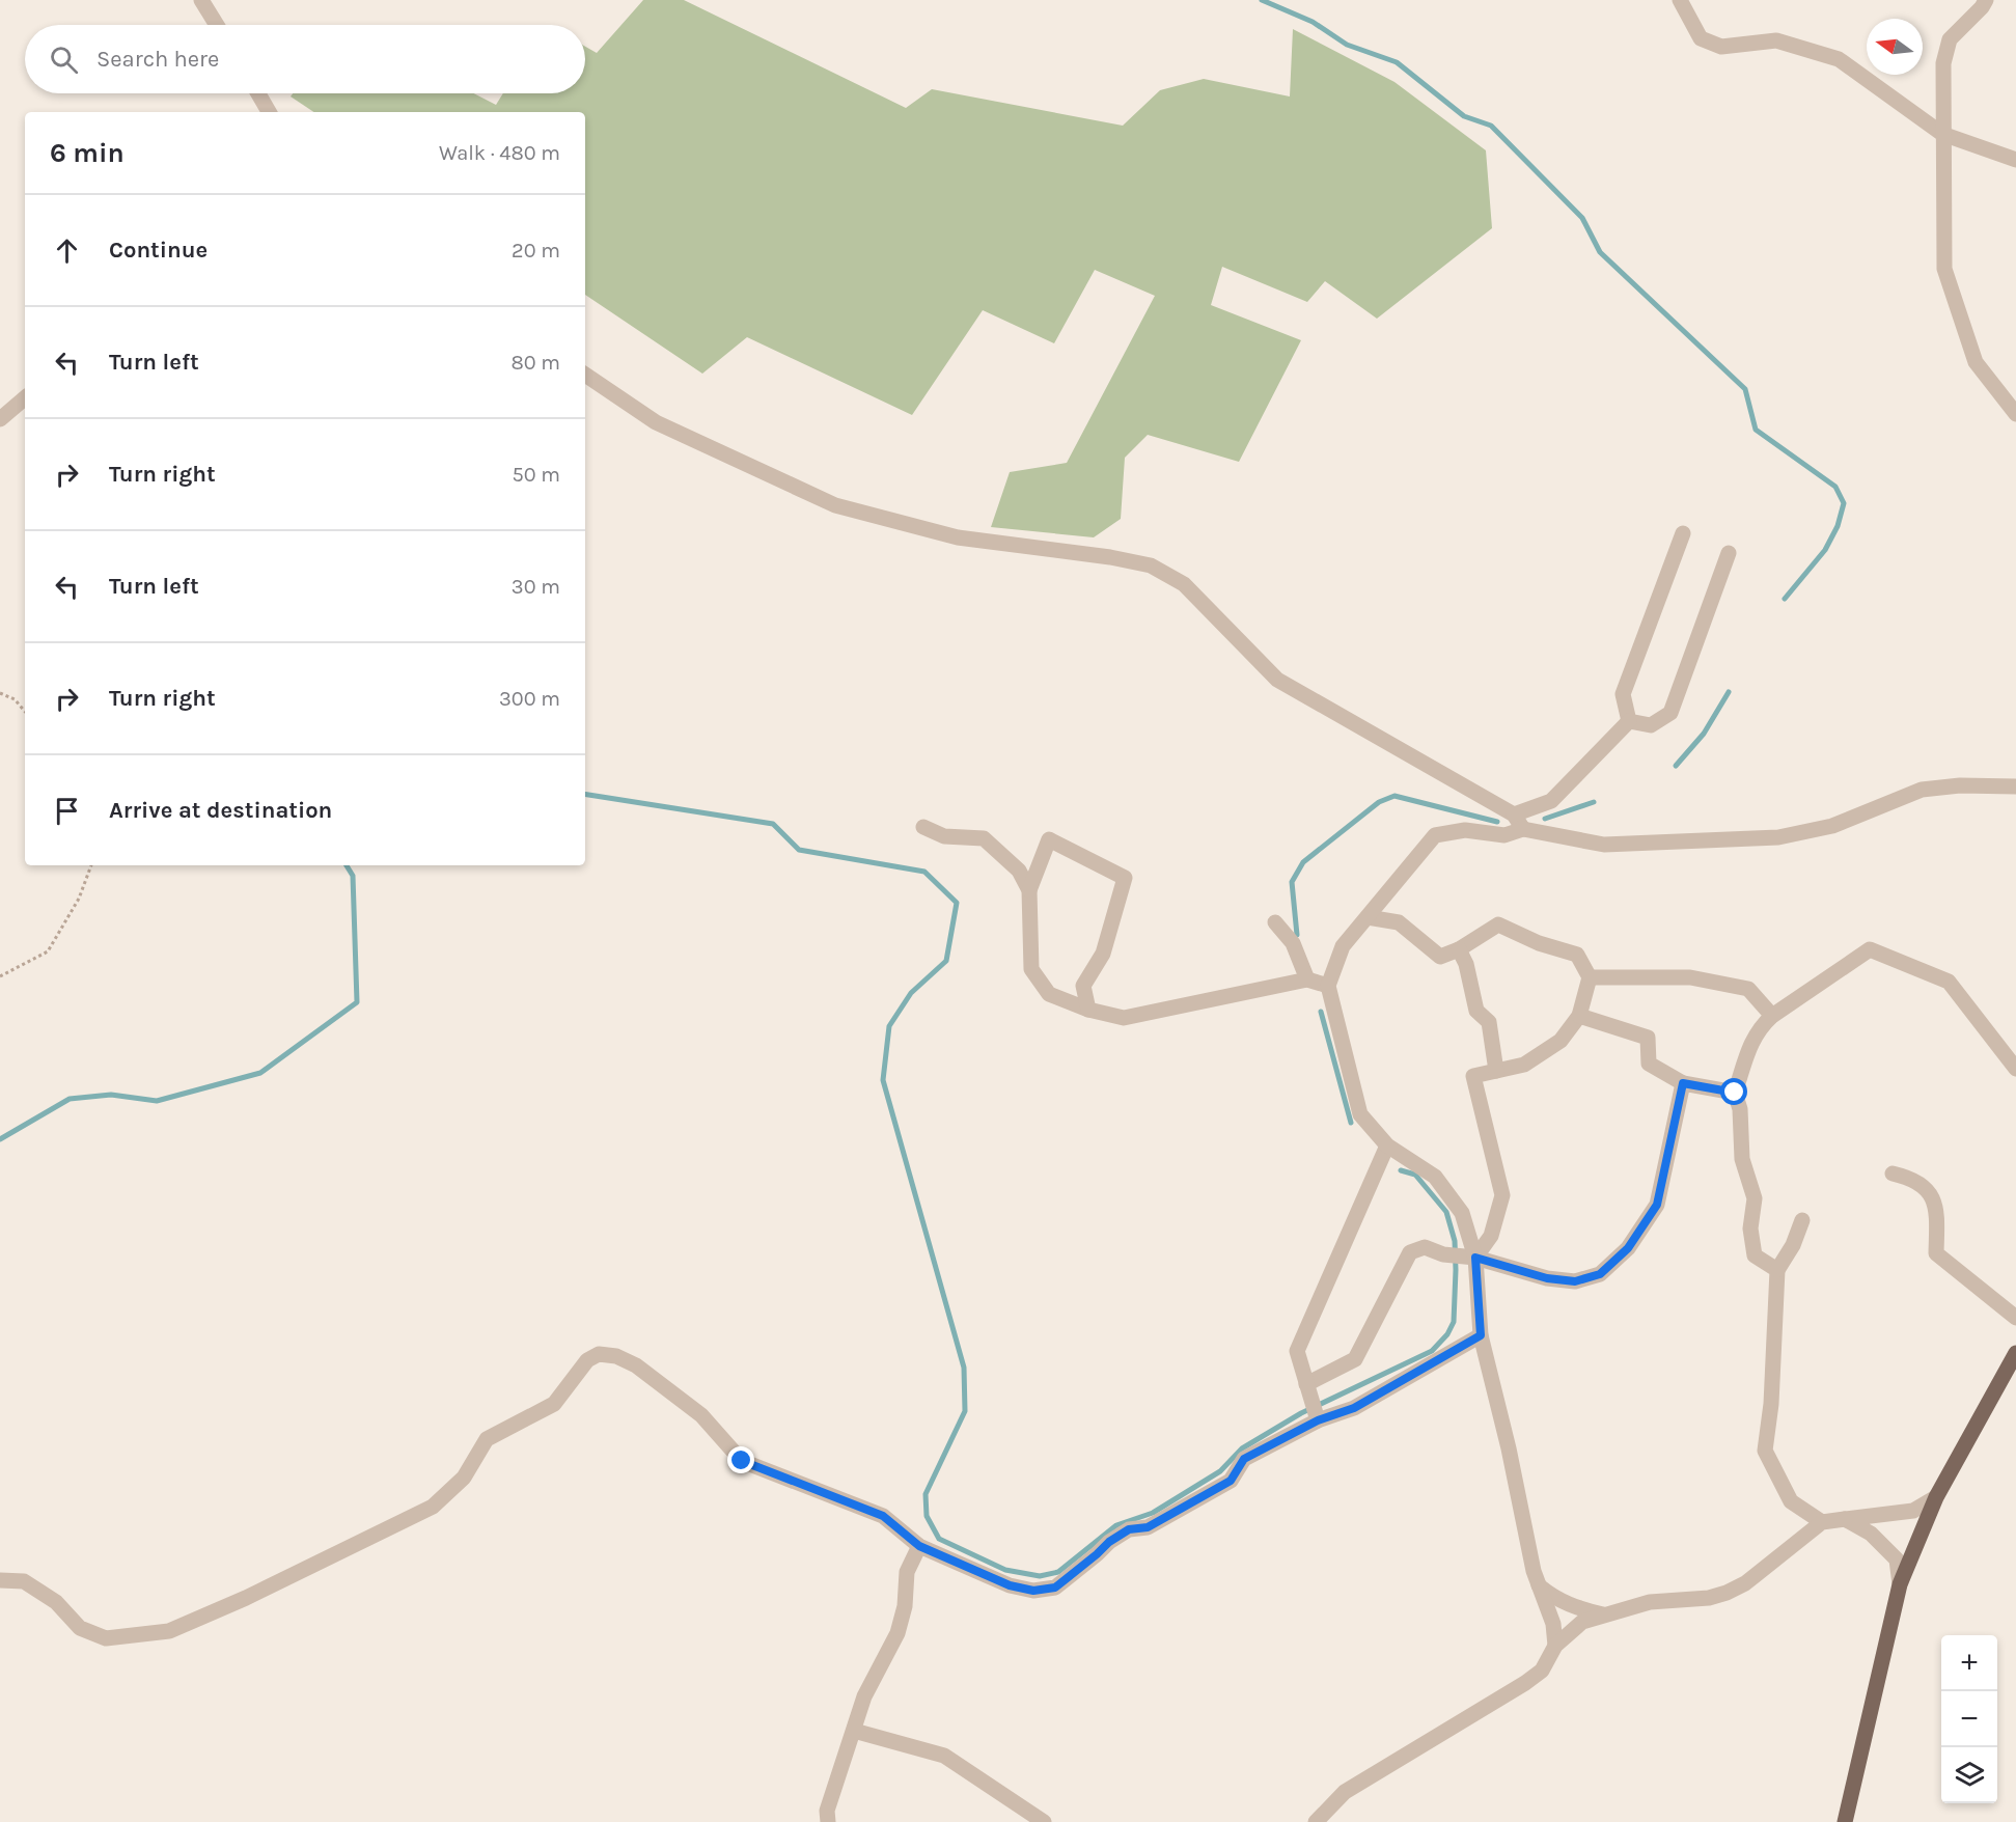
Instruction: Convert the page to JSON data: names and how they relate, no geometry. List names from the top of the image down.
{
  "north": "left",
  "page": {
    "search": "Search here",
    "heading": ["6 min", "Walk · 480 m"],
    "list": [
      ["Continue", "20 m"],
      ["Turn left", "80 m"],
      ["Turn right", "50 m"],
      ["Turn left", "30 m"],
      ["Turn right", "300 m"],
      "Arrive at destination"
    ],
    "map_buttons": ["+", "−"]
  }
}
